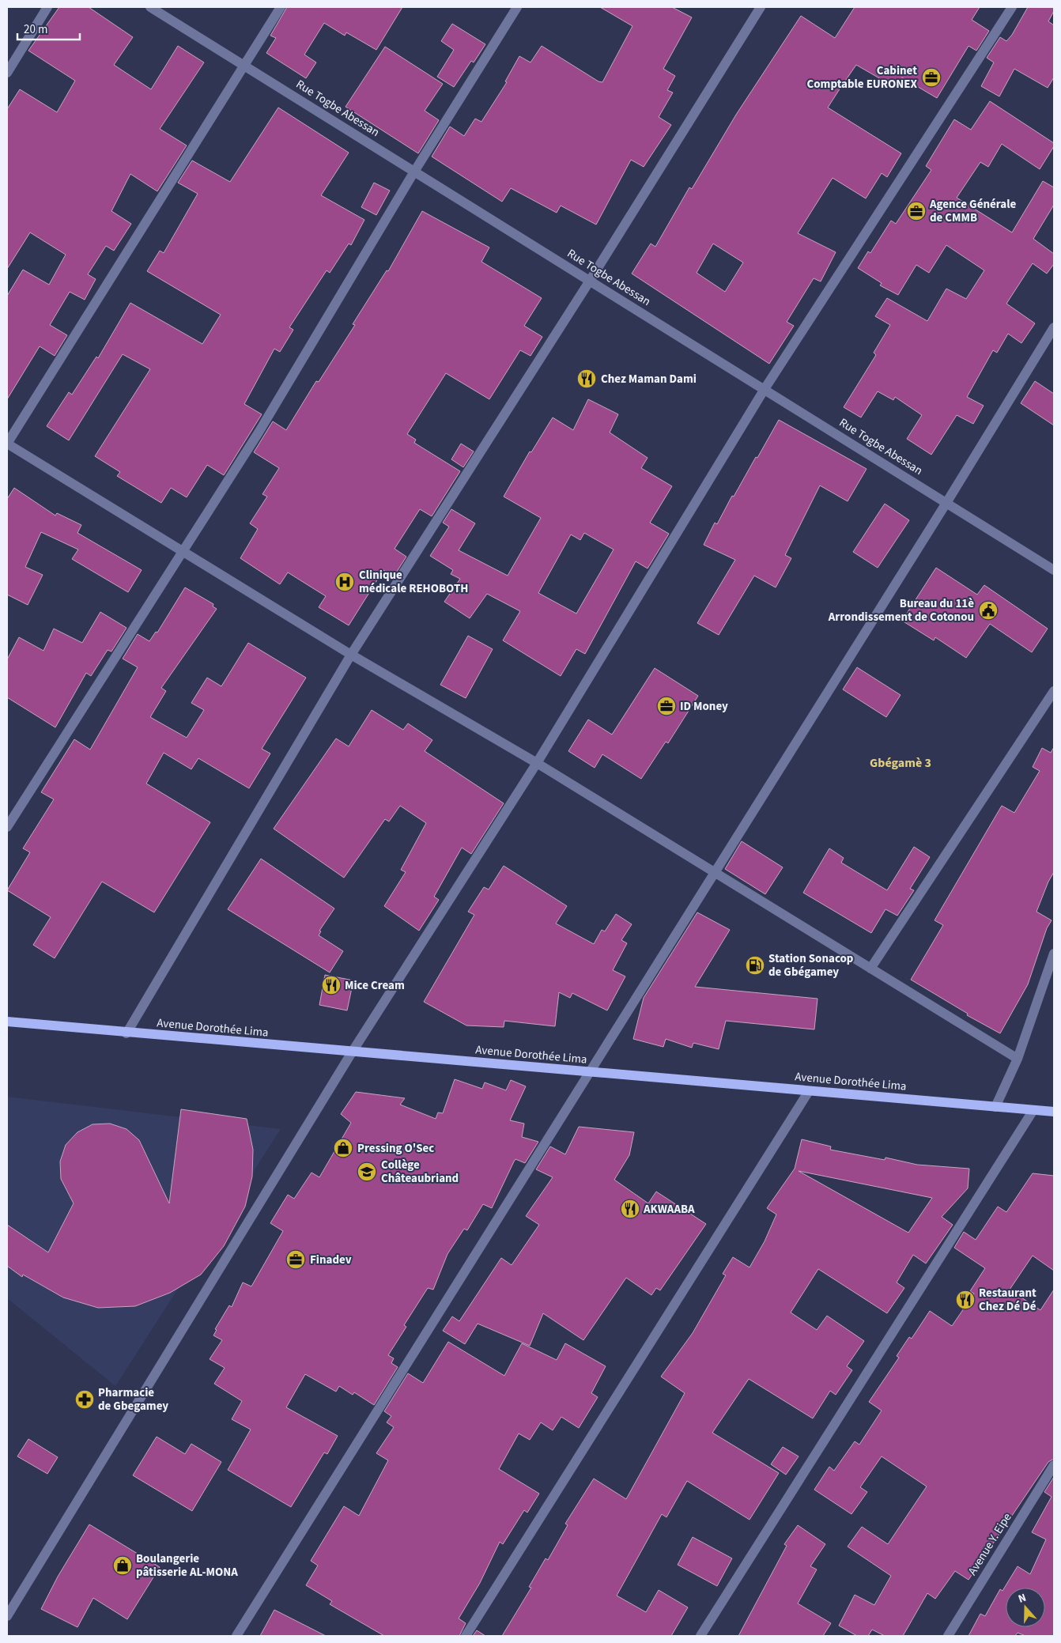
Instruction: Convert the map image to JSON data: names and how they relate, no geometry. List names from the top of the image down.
{
  "streets": {
    "main road": ["Avenue Dorothée Lima"],
    "street": ["Rue Togbe Abessan", "Avenue Y. Eipe"]
  },
  "districts": ["Gbégamè 3"],
  "places": {
    "office": [
      "Cabinet Comptable EURONEX",
      "Agence Générale de CMMB",
      "ID Money",
      "Finadev"
    ],
    "restaurant": [
      "Chez Maman Dami",
      "Mice Cream",
      "AKWAABA",
      "Restaurant Chez Dé Dé"
    ],
    "hospital": ["Clinique médicale REHOBOTH"],
    "public building": ["Bureau du 11è Arrondissement de Cotonou"],
    "fuel station": ["Station Sonacop de Gbégamey"],
    "shop": ["Pressing O'Sec", "Boulangerie pâtisserie AL-MONA"],
    "school or university": ["Collège Châteaubriand"],
    "pharmacy": ["Pharmacie de Gbegamey"]
  },
  "scale_bar": "20 m",
  "north": "top"
}
